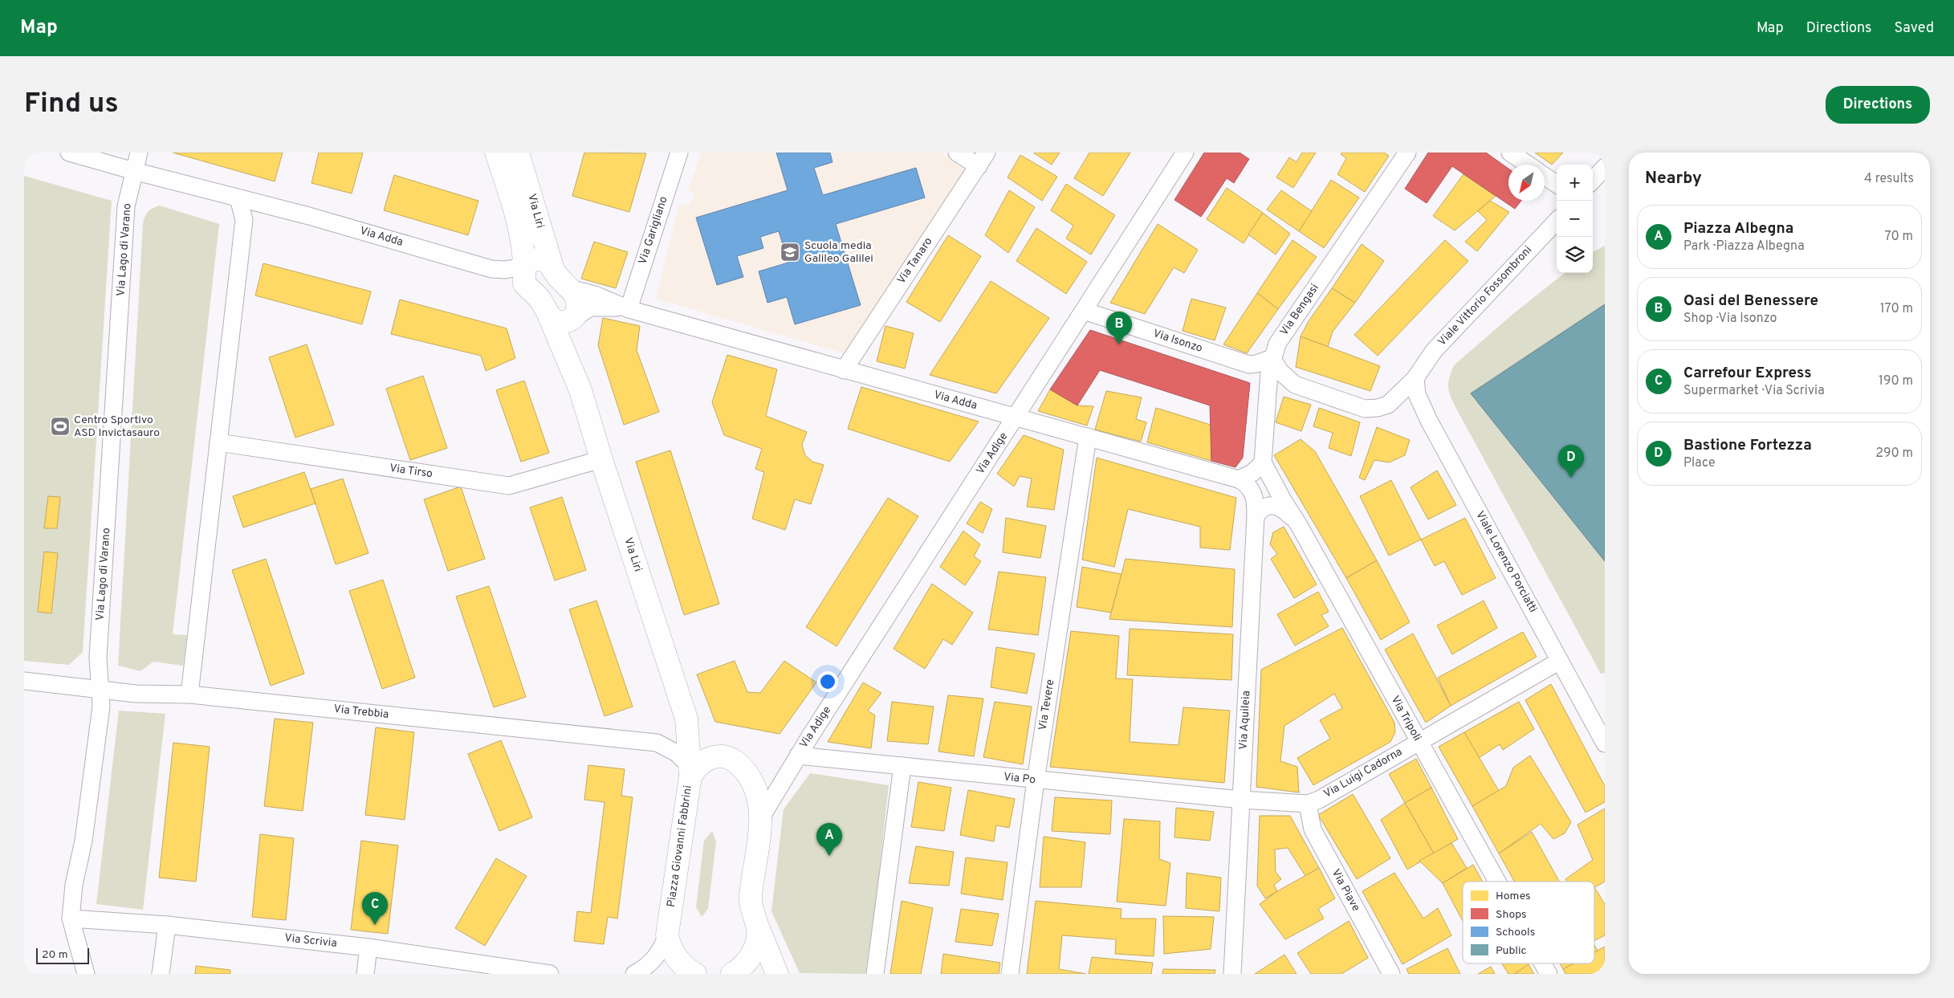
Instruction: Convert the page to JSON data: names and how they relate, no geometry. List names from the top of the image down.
{
  "streets": {
    "main road": ["Via Liri", "Piazza Giovanni Fabbrini"],
    "street": [
      "Via Garigliano",
      "Via Adda",
      "Via Lago di Varano",
      "Via Tanaro",
      "Viale Vittorio Fossombroni",
      "Via Bengasi",
      "Via Isonzo",
      "Via Adige",
      "Via Tirso",
      "Viale Lorenzo Porciatti",
      "Via Tevere",
      "Via Trebbia",
      "Via Tripoli",
      "Via Aquileia",
      "Via Luigi Cadorna",
      "Via Po",
      "Via Piave",
      "Via Scrivia"
    ]
  },
  "crossings": [
    ["Via Liri", "Via Adda"],
    ["Via Liri", "Via Tirso"],
    ["Via Liri", "Via Trebbia"],
    ["Via Liri", "Piazza Giovanni Fabbrini"],
    ["Via Garigliano", "Via Adda"],
    ["Via Adda", "Via Lago di Varano"],
    ["Via Adda", "Via Tanaro"],
    ["Via Adda", "Via Adige"],
    ["Via Adda", "Via Tevere"],
    ["Via Adda", "Via Aquileia"],
    ["Via Lago di Varano", "Via Trebbia"],
    ["Via Lago di Varano", "Via Scrivia"],
    ["Viale Vittorio Fossombroni", "Via Bengasi"],
    ["Viale Vittorio Fossombroni", "Via Isonzo"],
    ["Viale Vittorio Fossombroni", "Viale Lorenzo Porciatti"],
    ["Via Bengasi", "Via Isonzo"],
    ["Via Bengasi", "Via Tripoli"],
    ["Via Isonzo", "Via Adige"],
    ["Via Adige", "Via Po"],
    ["Viale Lorenzo Porciatti", "Via Luigi Cadorna"],
    ["Via Tevere", "Via Po"],
    ["Via Trebbia", "Piazza Giovanni Fabbrini"],
    ["Via Tripoli", "Via Luigi Cadorna"],
    ["Via Aquileia", "Via Luigi Cadorna"],
    ["Via Aquileia", "Via Po"],
    ["Via Luigi Cadorna", "Via Po"],
    ["Via Luigi Cadorna", "Via Piave"]
  ],
  "places": {
    "school or university": ["Scuola media Galileo Galilei"],
    "sports": ["Centro Sportivo ASD Invictasauro"]
  },
  "legend": [
    "Homes",
    "Shops",
    "Schools",
    "Public"
  ],
  "scale_bar": "20 m",
  "north": "bottom left",
  "page": {
    "header": "Map",
    "nav": ["Map", "Directions", "Saved"],
    "buttons": "Directions",
    "title": "Find us",
    "heading": ["Nearby", "4 results"],
    "map_buttons": ["+", "−"],
    "list": [
      {
        "mark": "A",
        "name": "Piazza Albegna",
        "note": "Park · Piazza Albegna",
        "value": "70 m"
      },
      {
        "mark": "B",
        "name": "Oasi del Benessere",
        "note": "Shop · Via Isonzo",
        "value": "170 m"
      },
      {
        "mark": "C",
        "name": "Carrefour Express",
        "note": "Supermarket · Via Scrivia",
        "value": "190 m"
      },
      {
        "mark": "D",
        "name": "Bastione Fortezza",
        "note": "Place",
        "value": "290 m"
      }
    ],
    "pins": [
      "B",
      "D",
      "A",
      "C"
    ],
    "scale": "20 m"
  }
}
